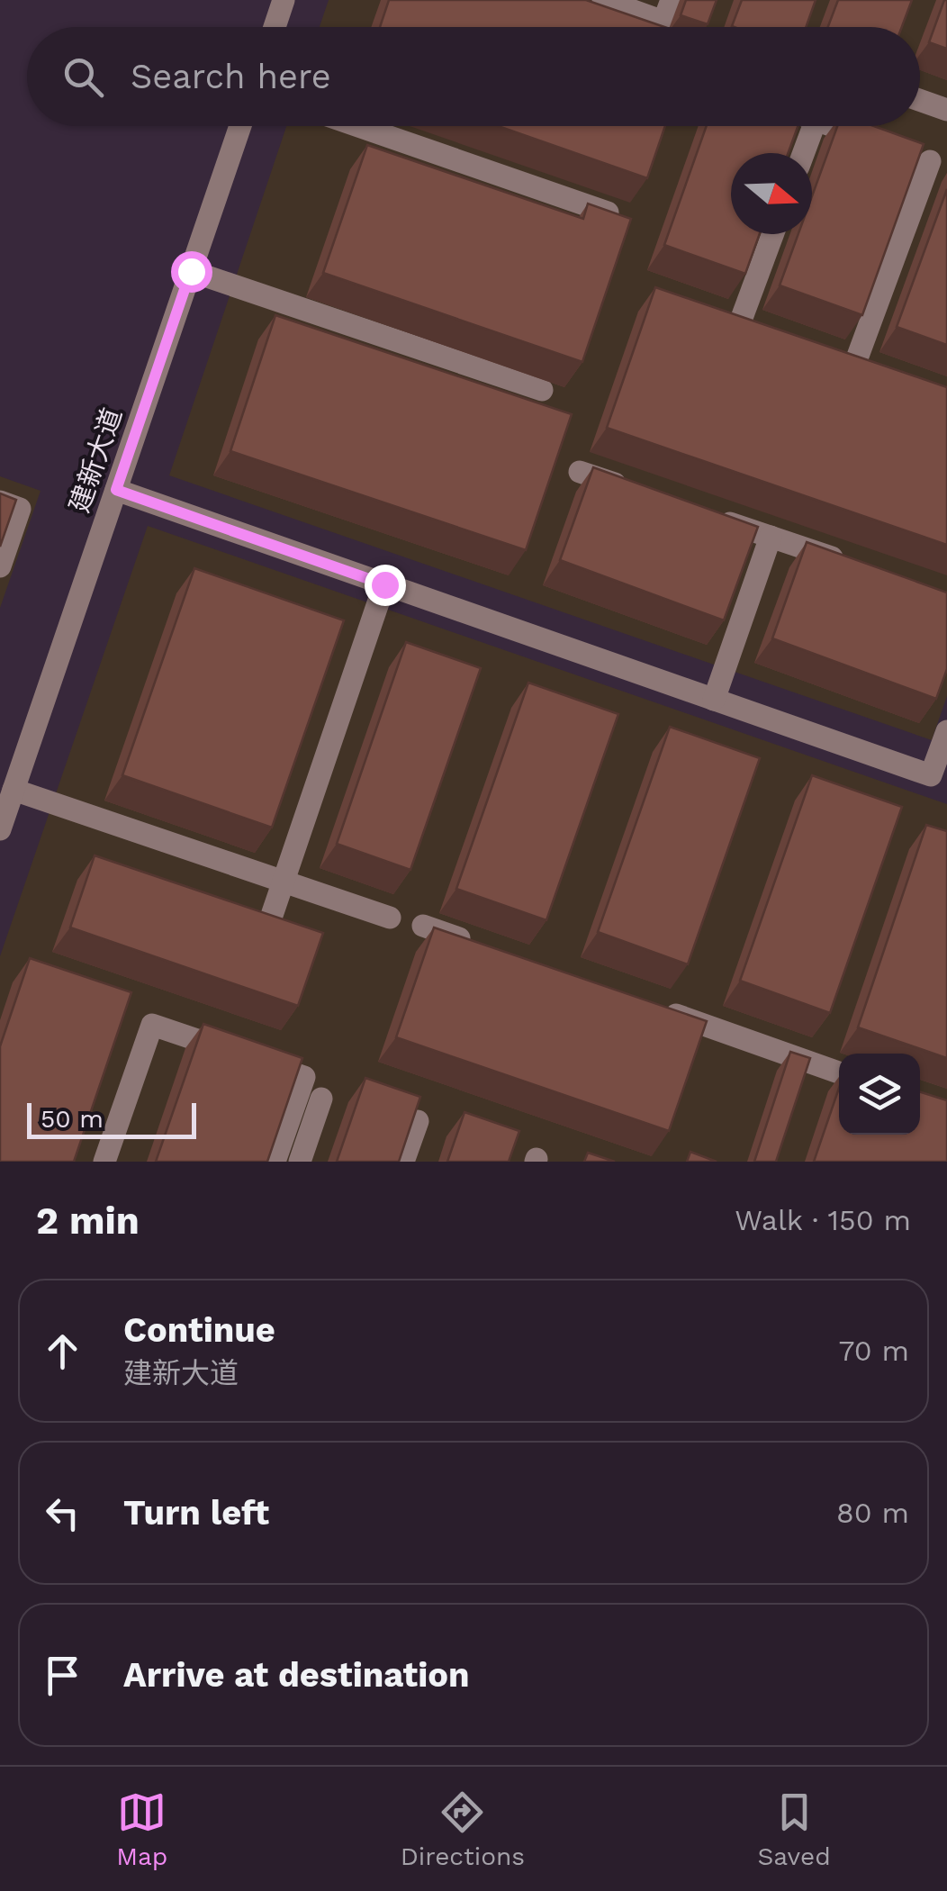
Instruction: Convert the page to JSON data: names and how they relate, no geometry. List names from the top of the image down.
{
  "streets": {
    "street": ["建新大道"]
  },
  "scale_bar": "50 m",
  "north": "right",
  "page": {
    "search": "Search here",
    "scale": "50 m",
    "heading": ["2 min", "Walk · 150 m"],
    "list": [
      ["Continue", "建新大道", "70 m"],
      ["Turn left", "80 m"],
      "Arrive at destination"
    ],
    "nav": ["Map", "Directions", "Saved"]
  }
}
